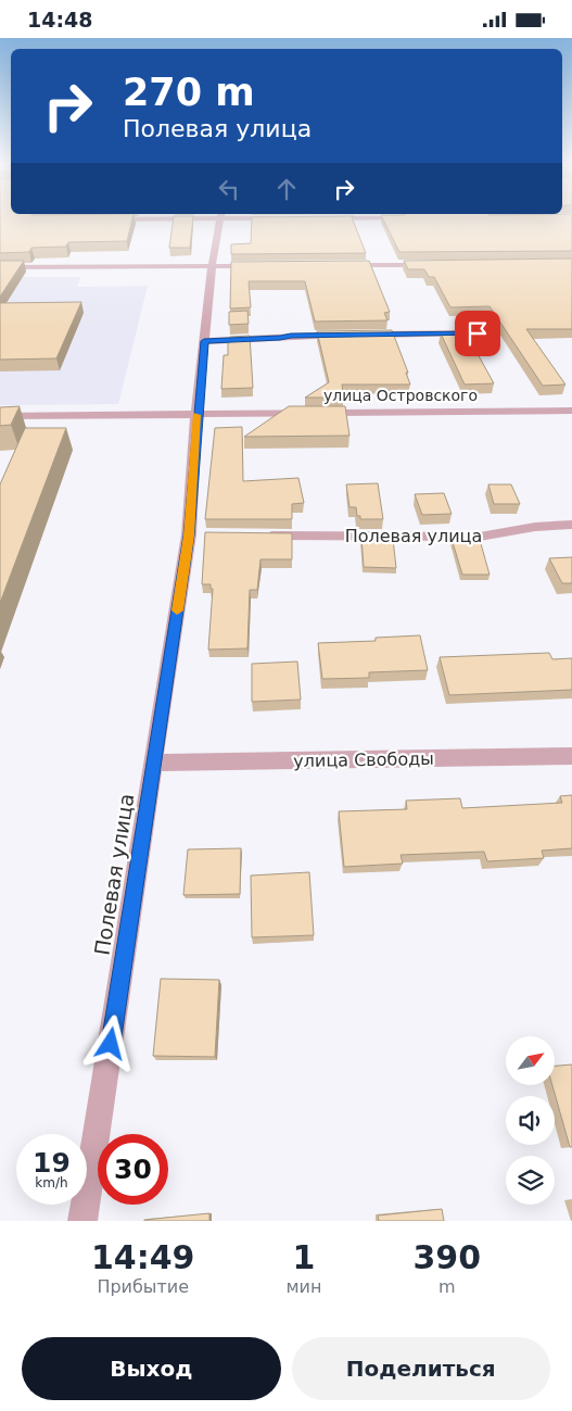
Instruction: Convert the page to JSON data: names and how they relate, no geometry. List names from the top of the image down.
{
  "streets": {
    "street": ["улица Островского", "Полевая улица", "улица Свободы"]
  },
  "crossings": [
    ["улица Островского", "Полевая улица"],
    ["Полевая улица", "улица Свободы"]
  ],
  "north": "top right",
  "page": {
    "status": "14:48",
    "turn": ["270 m", "Полевая улица"],
    "speed": "19 km/h",
    "limit": "30",
    "eta": [
      "14:49",
      "Прибытие",
      "1",
      "мин",
      "390",
      "m"
    ],
    "buttons": ["Выход", "Поделиться"]
  }
}
